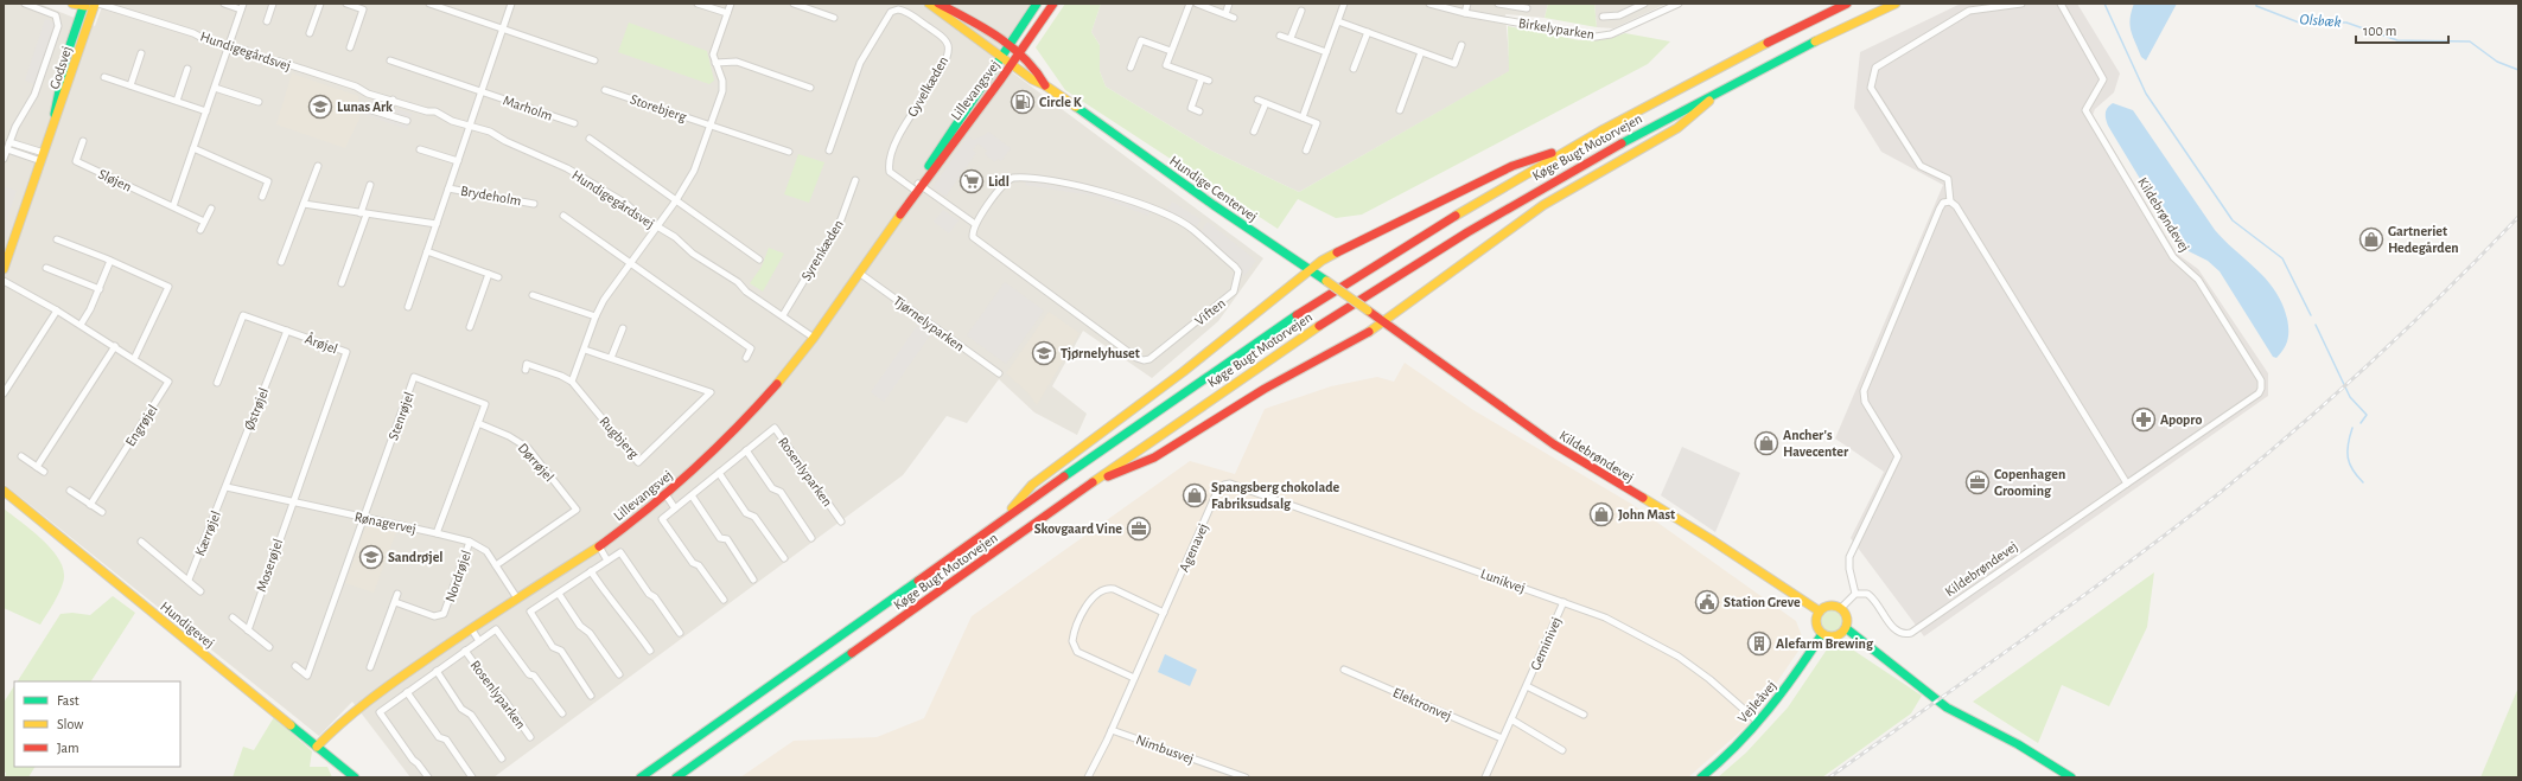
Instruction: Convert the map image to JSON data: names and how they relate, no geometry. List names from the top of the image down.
{
  "streets": {
    "main road": [
      "Godsvej",
      "Lillevangsvej",
      "Køge Bugt Motorvejen",
      "Hundige Centervej",
      "Kildebrøndevej",
      "Hundigevej",
      "Vejleåvej"
    ],
    "street": [
      "Birkelyparken",
      "Hundigegårdsvej",
      "Gyvelkæden",
      "Marholm",
      "Storebjerg",
      "Sløjen",
      "Brydeholm",
      "Syrenkæden",
      "Viften",
      "Tjørnelyparken",
      "Årøjel",
      "Østrøjel",
      "Stenrøjel",
      "Engrøjel",
      "Rugbjerg",
      "Dørrøjel",
      "Rosenlyparken",
      "Rønagervej",
      "Kærrøjel",
      "Agenavej",
      "Moserøjel",
      "Nordrøjel",
      "Lunikvej",
      "Geminivej",
      "Elektronvej",
      "Nimbusvej"
    ]
  },
  "crossings": [
    ["Hundigegårdsvej", "Godsvej"],
    ["Hundigegårdsvej", "Lillevangsvej"],
    ["Hundigegårdsvej", "Brydeholm"],
    ["Hundigegårdsvej", "Syrenkæden"],
    ["Gyvelkæden", "Lillevangsvej"],
    ["Lillevangsvej", "Hundige Centervej"],
    ["Lillevangsvej", "Tjørnelyparken"],
    ["Lillevangsvej", "Rosenlyparken"],
    ["Lillevangsvej", "Rønagervej"],
    ["Lillevangsvej", "Hundigevej"],
    ["Hundige Centervej", "Kildebrøndevej"],
    ["Kildebrøndevej", "Vejleåvej"],
    ["Årøjel", "Østrøjel"],
    ["Årøjel", "Rønagervej"],
    ["Årøjel", "Moserøjel"],
    ["Østrøjel", "Rønagervej"],
    ["Østrøjel", "Kærrøjel"],
    ["Stenrøjel", "Dørrøjel"],
    ["Stenrøjel", "Rønagervej"],
    ["Dørrøjel", "Rønagervej"],
    ["Rønagervej", "Kærrøjel"],
    ["Rønagervej", "Moserøjel"],
    ["Rønagervej", "Nordrøjel"],
    ["Agenavej", "Lunikvej"],
    ["Agenavej", "Nimbusvej"],
    ["Lunikvej", "Geminivej"],
    ["Lunikvej", "Vejleåvej"],
    ["Geminivej", "Elektronvej"]
  ],
  "water": ["Olsbæk"],
  "places": {
    "fuel station": ["Circle K"],
    "school or university": ["Lunas Ark", "Tjørnelyhuset", "Sandrøjel"],
    "supermarket": ["Lidl"],
    "shop": [
      "Gartneriet Hedegården",
      "Ancher's Havecenter",
      "Spangsberg chokolade Fabriksudsalg",
      "John Mast"
    ],
    "pharmacy": ["Apopro"],
    "office": ["Copenhagen Grooming", "Skovgaard Vine"],
    "public building": ["Station Greve"],
    "building": ["Alefarm Brewing"]
  },
  "legend": ["Fast", "Slow", "Jam"],
  "scale_bar": "100 m"
}
